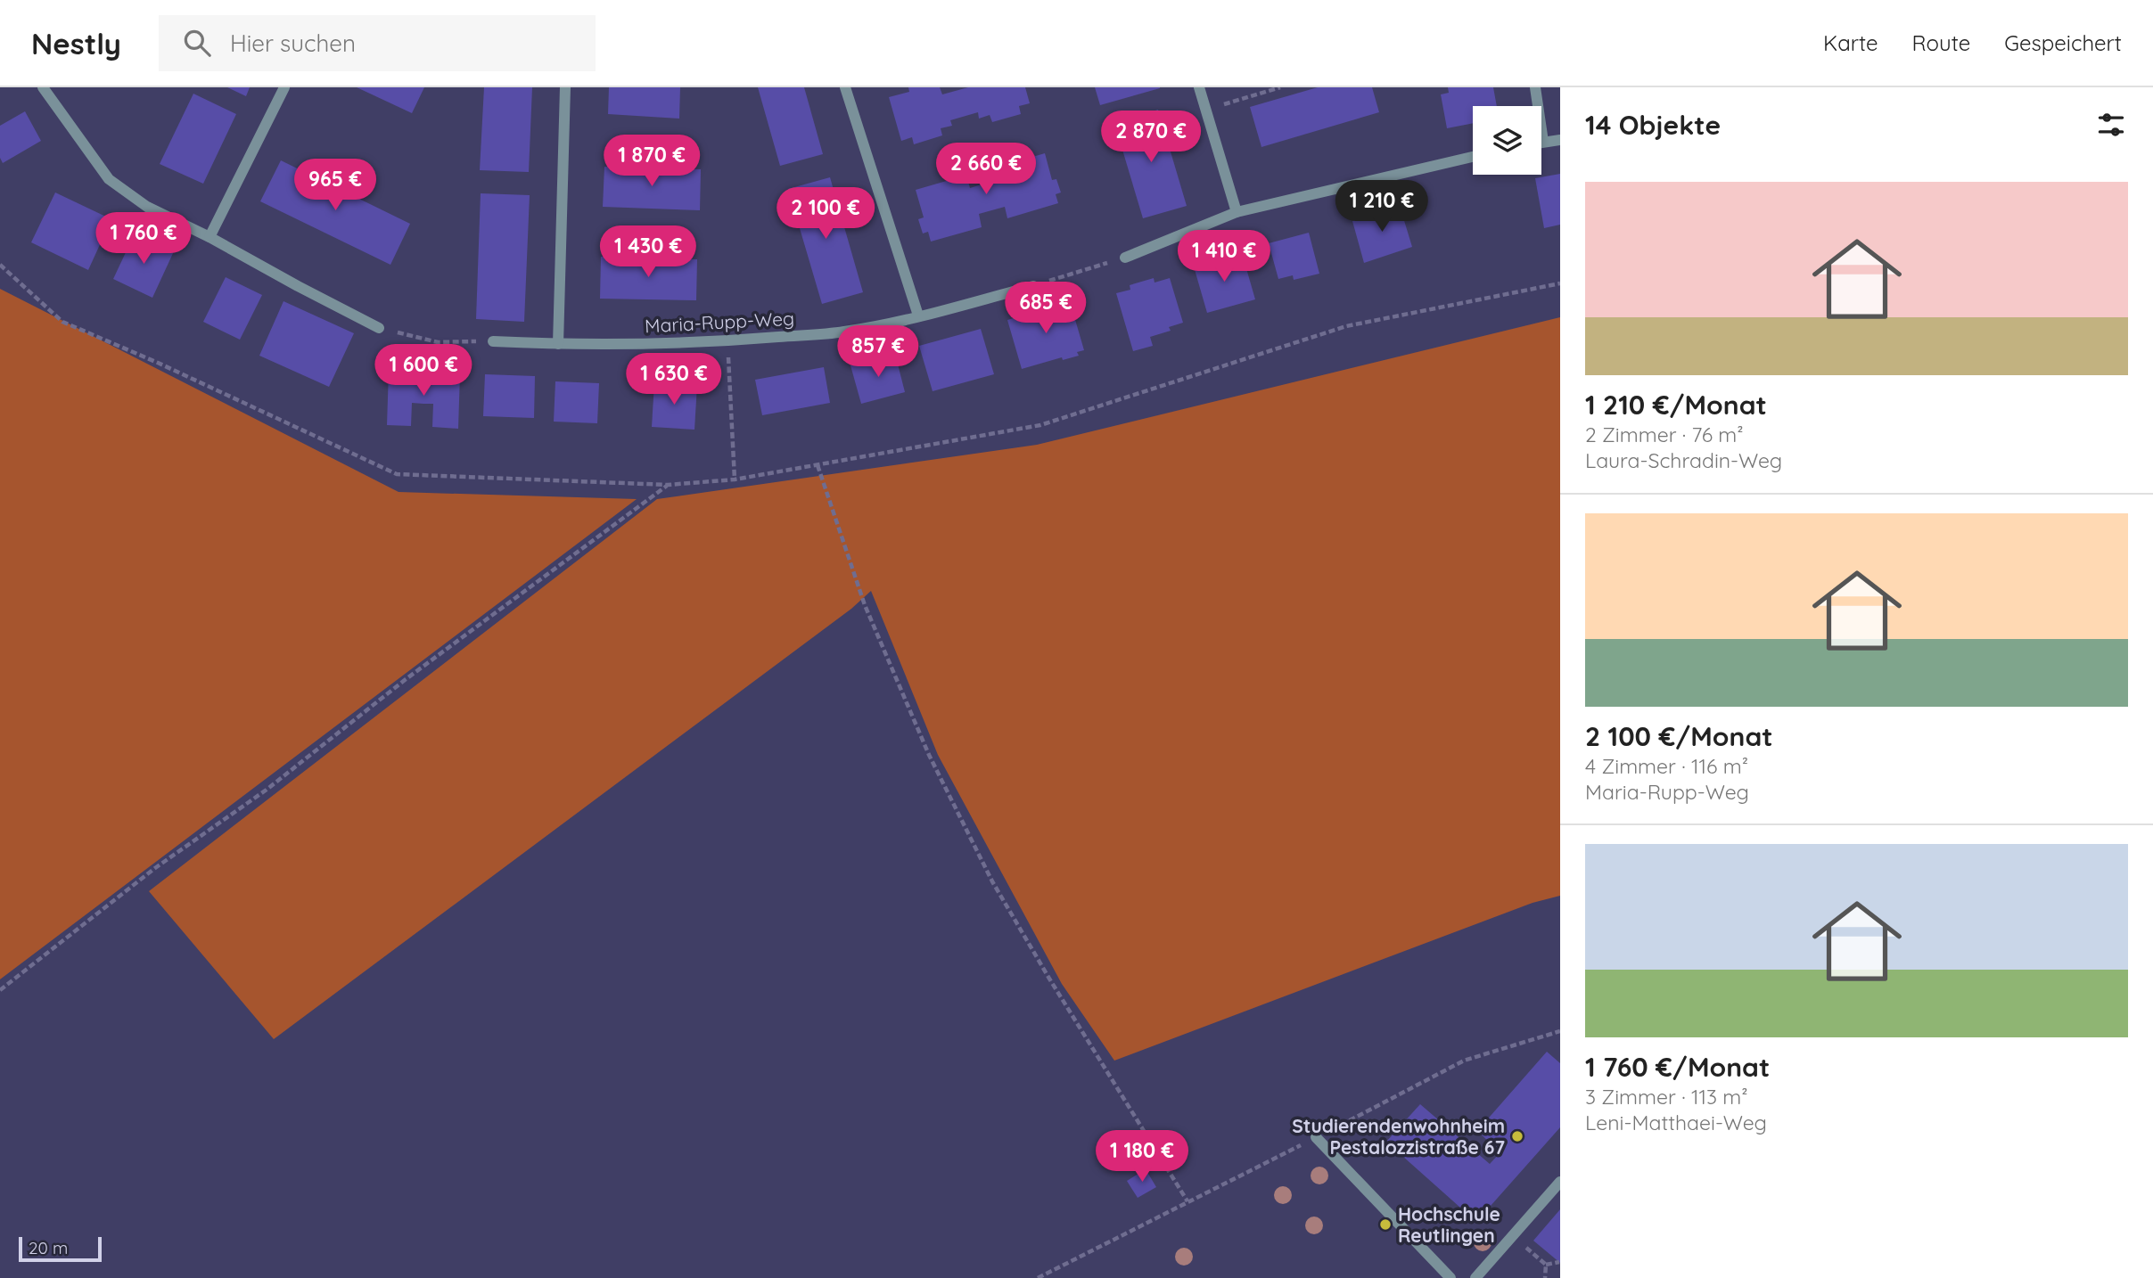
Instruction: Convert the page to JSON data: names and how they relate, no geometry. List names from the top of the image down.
{
  "streets": {
    "street": ["Maria-Rupp-Weg"]
  },
  "places": ["Studierendenwohnheim Pestalozzistraße 67", "Hochschule Reutlingen"],
  "scale_bar": "20 m",
  "page": {
    "header": "Nestly",
    "search": "Hier suchen",
    "nav": ["Karte", "Route", "Gespeichert"],
    "heading": "14 Objekte",
    "price": [
      "2 870 €",
      "1 870 €",
      "2 660 €",
      "965 €",
      "1 210 €",
      "2 100 €",
      "1 760 €",
      "1 430 €",
      "1 410 €",
      "685 €",
      "857 €",
      "1 600 €",
      "1 630 €",
      "1 180 €"
    ],
    "list": [
      {
        "name": "1 210 €/Monat",
        "note": "2 Zimmer · 76 m² · Laura-Schradin-Weg"
      },
      {
        "name": "2 100 €/Monat",
        "note": "4 Zimmer · 116 m² · Maria-Rupp-Weg"
      },
      {
        "name": "1 760 €/Monat",
        "note": "3 Zimmer · 113 m² · Leni-Matthaei-Weg"
      }
    ],
    "scale": "20 m"
  }
}
